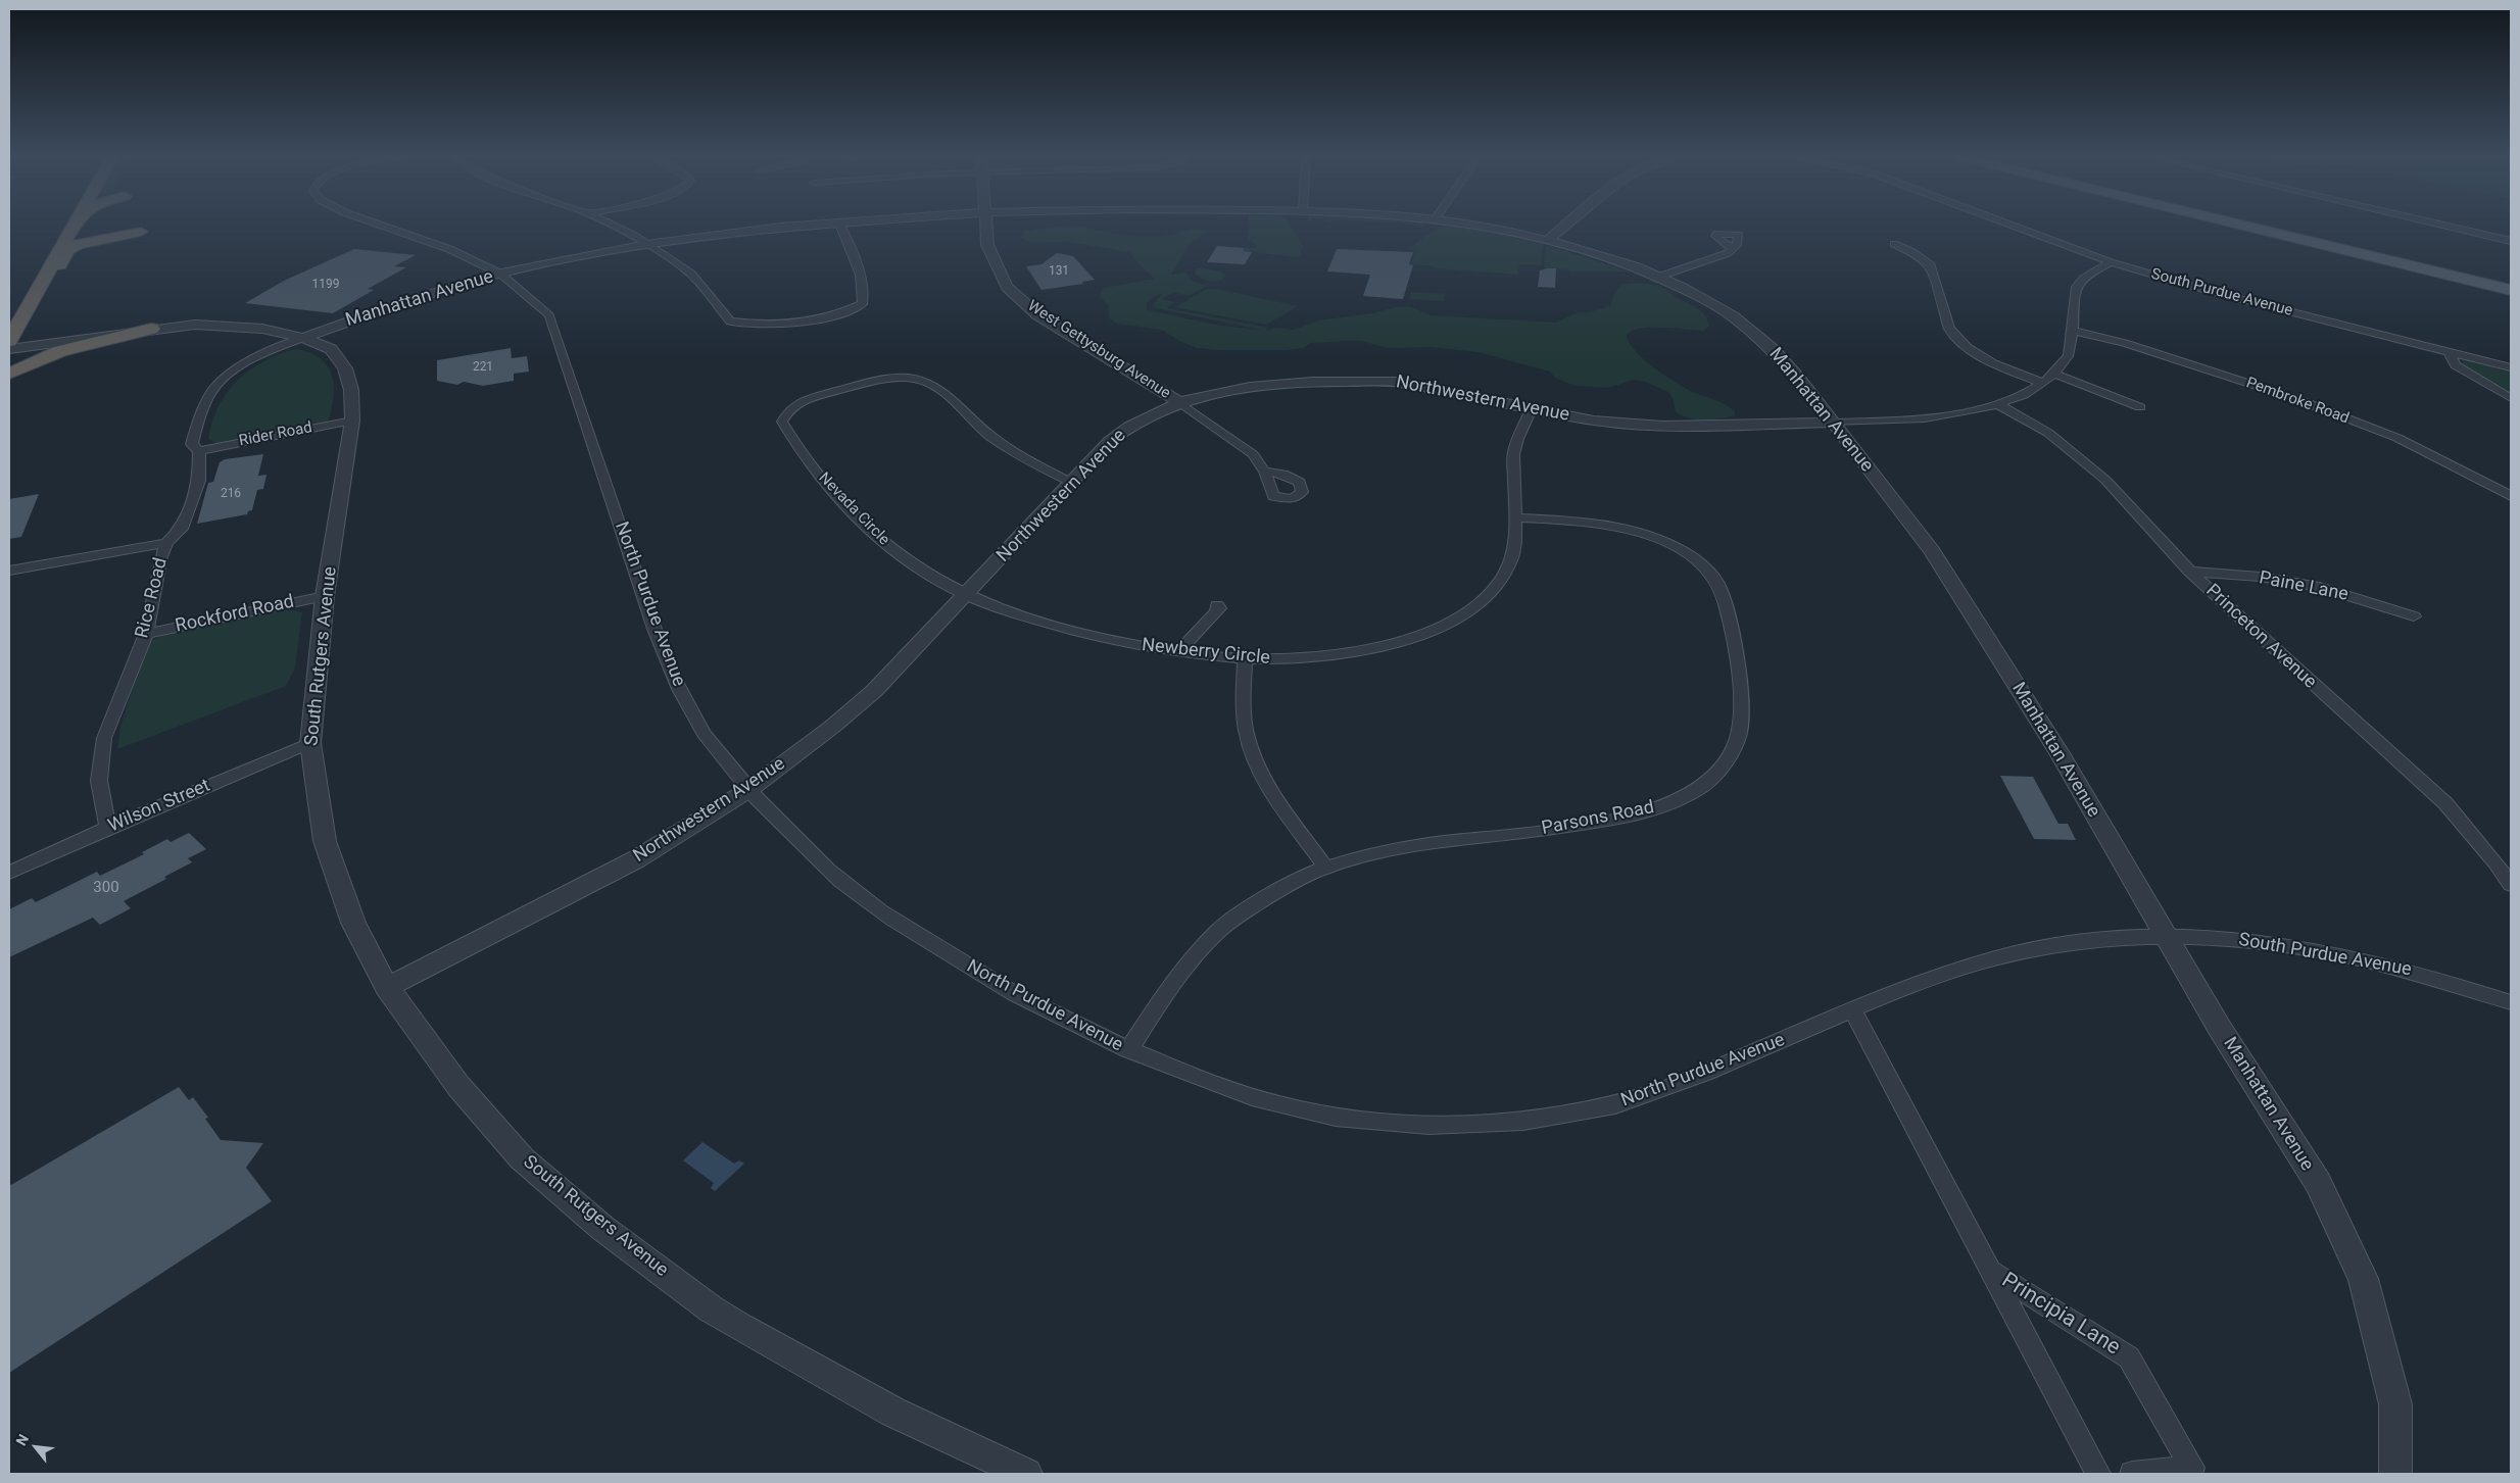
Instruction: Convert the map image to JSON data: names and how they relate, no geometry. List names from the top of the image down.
{
  "streets": {
    "street": [
      "South Purdue Avenue",
      "Manhattan Avenue",
      "West Gettysburg Avenue",
      "Northwestern Avenue",
      "Pembroke Road",
      "Rider Road",
      "Nevada Circle",
      "Paine Lane",
      "Rice Road",
      "North Purdue Avenue",
      "Rockford Road",
      "Princeton Avenue",
      "Newberry Circle",
      "South Rutgers Avenue",
      "Wilson Street",
      "Parsons Road",
      "Principia Lane"
    ]
  },
  "crossings": [
    ["South Purdue Avenue", "Manhattan Avenue"],
    ["South Purdue Avenue", "Northwestern Avenue"],
    ["South Purdue Avenue", "North Purdue Avenue"],
    ["Manhattan Avenue", "Northwestern Avenue"],
    ["Manhattan Avenue", "Rice Road"],
    ["Manhattan Avenue", "North Purdue Avenue"],
    ["Manhattan Avenue", "South Rutgers Avenue"],
    ["West Gettysburg Avenue", "Northwestern Avenue"],
    ["Northwestern Avenue", "Pembroke Road"],
    ["Northwestern Avenue", "Nevada Circle"],
    ["Northwestern Avenue", "North Purdue Avenue"],
    ["Northwestern Avenue", "Princeton Avenue"],
    ["Northwestern Avenue", "Newberry Circle"],
    ["Northwestern Avenue", "South Rutgers Avenue"],
    ["Rider Road", "Rice Road"],
    ["Rider Road", "South Rutgers Avenue"],
    ["Nevada Circle", "Newberry Circle"],
    ["Paine Lane", "Princeton Avenue"],
    ["Rice Road", "Rockford Road"],
    ["Rice Road", "South Rutgers Avenue"],
    ["Rice Road", "Wilson Street"],
    ["North Purdue Avenue", "Parsons Road"],
    ["North Purdue Avenue", "Principia Lane"],
    ["Rockford Road", "South Rutgers Avenue"],
    ["Newberry Circle", "Parsons Road"],
    ["South Rutgers Avenue", "Wilson Street"]
  ],
  "house_numbers": [
    "131",
    "1199",
    "221",
    "216",
    "300"
  ],
  "north": "top left"
}
